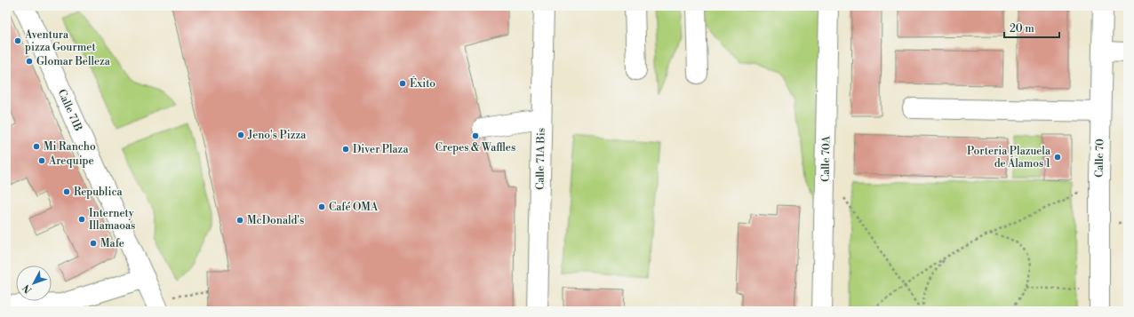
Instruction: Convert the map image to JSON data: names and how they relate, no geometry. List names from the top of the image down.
{
  "streets": {
    "street": [
      "Calle 71B",
      "Calle 70",
      "Calle 71A Bis",
      "Calle 70A"
    ]
  },
  "places": [
    "Aventura pizza Gourmet",
    "Glomar Belleza",
    "Éxito",
    "Jeno's Pizza",
    "Crepes & Waffles",
    "Mi Rancho",
    "Diver Plaza",
    "Porteria Plazuela de Álamos 1",
    "Arequipe",
    "Republica",
    "Café OMA",
    "Internety Illamaoas",
    "McDonald's",
    "Mafe"
  ],
  "scale_bar": "20 m",
  "north": "bottom left"
}
